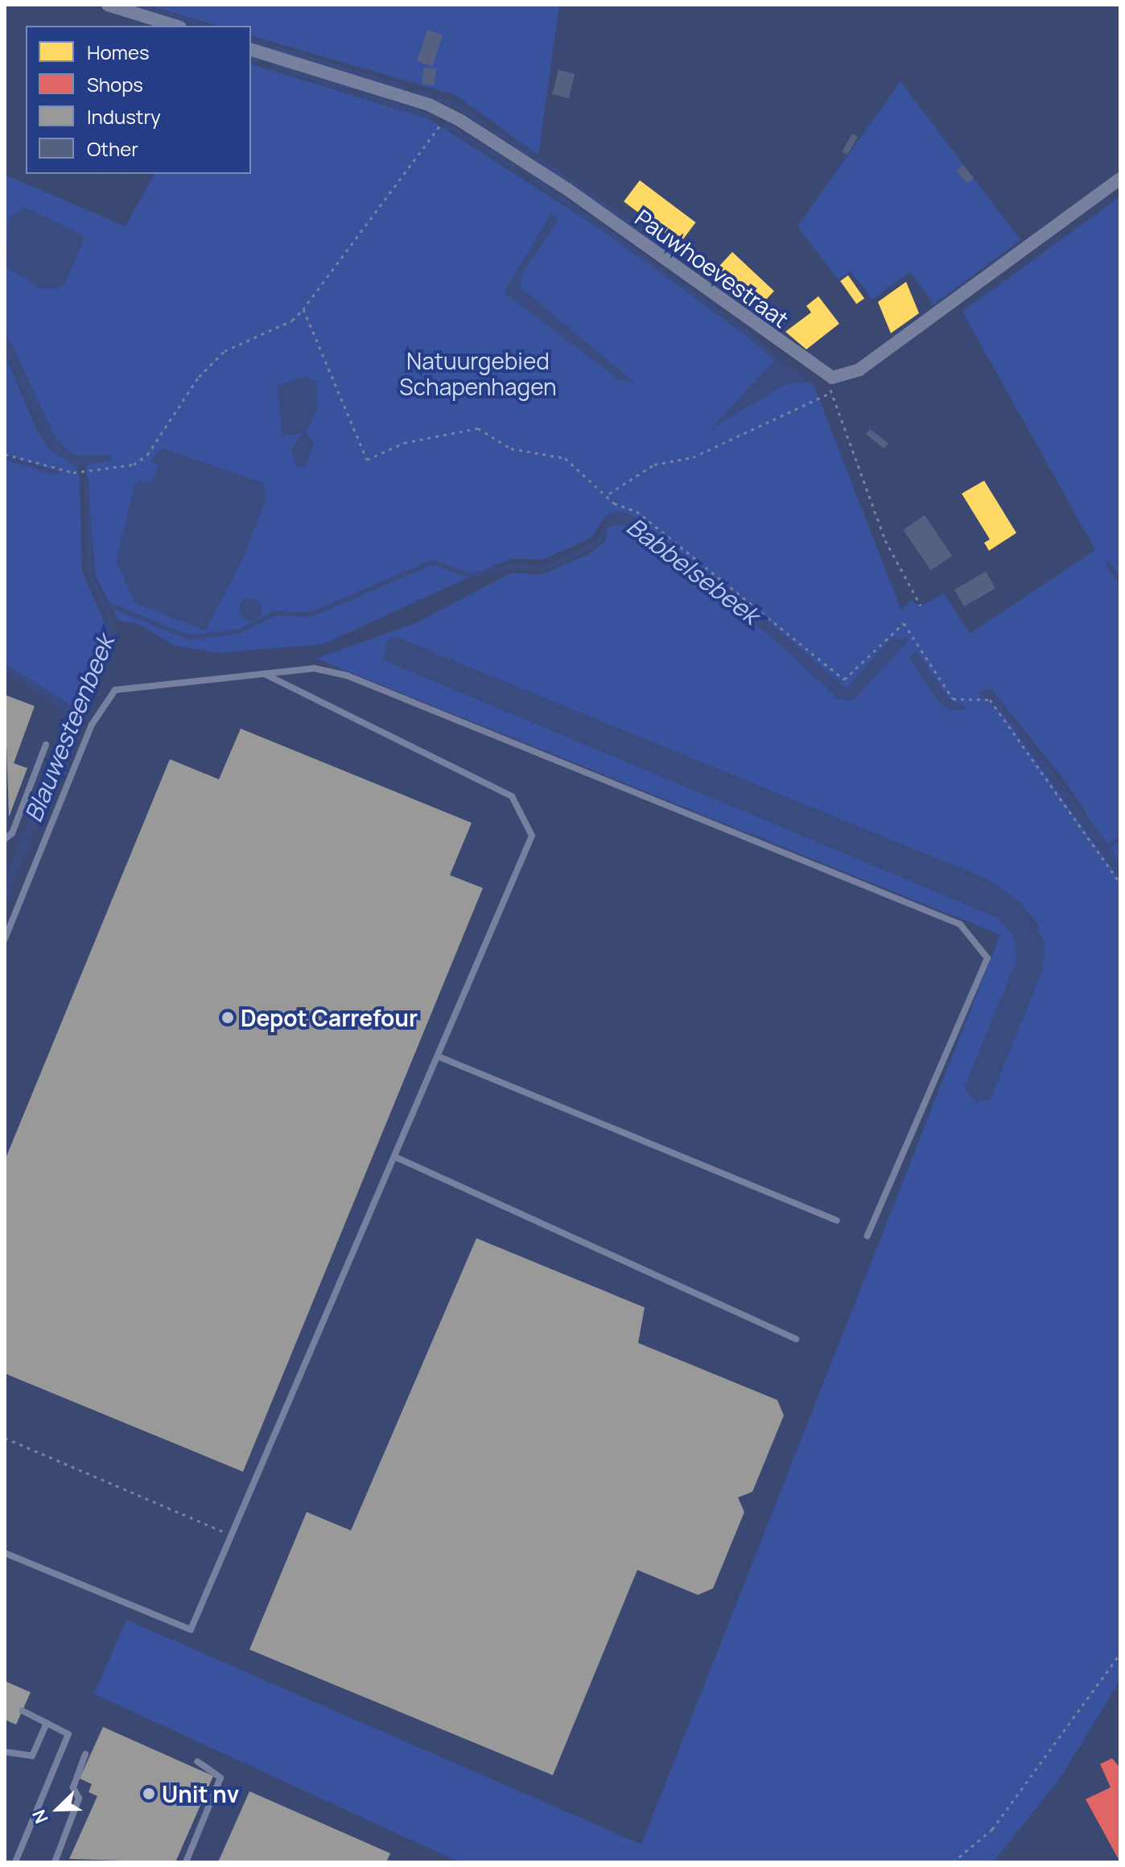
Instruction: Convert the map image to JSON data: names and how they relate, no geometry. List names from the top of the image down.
{
  "streets": {
    "street": ["Pauwhoevestraat"]
  },
  "water": ["Babbelsebeek", "Blauwesteenbeek"],
  "parks": ["Natuurgebied Schapenhagen"],
  "places": ["Depot Carrefour", "Unit nv"],
  "legend": [
    "Homes",
    "Shops",
    "Industry",
    "Other"
  ],
  "north": "bottom left"
}
